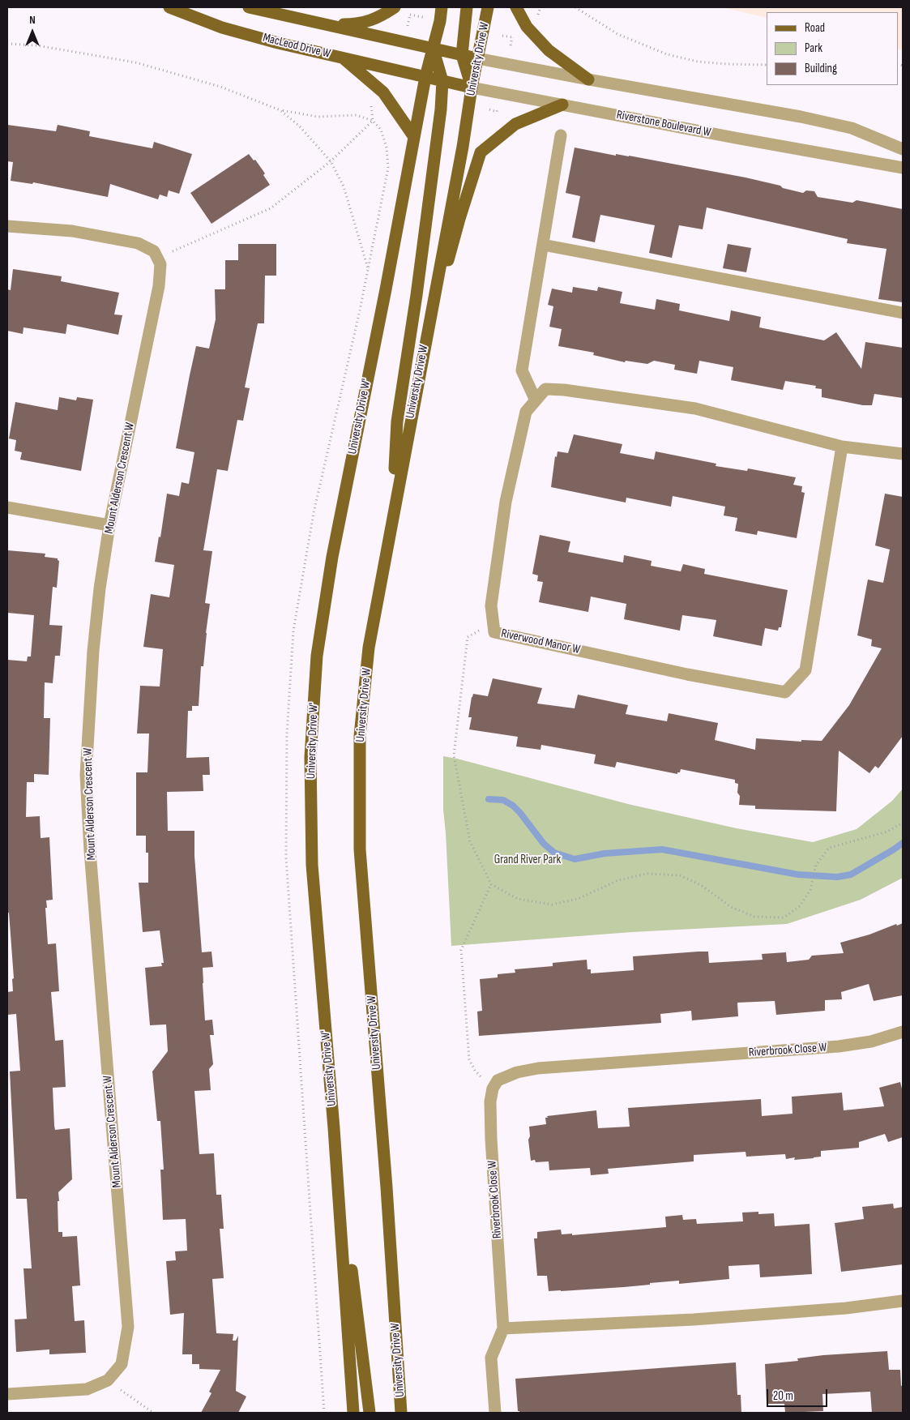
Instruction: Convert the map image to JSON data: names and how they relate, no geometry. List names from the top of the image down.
{
  "streets": {
    "main road": [
      "MacLeod Drive W",
      "University Drive W",
      "Riverstone Boulevard W",
      "University Drive W'"
    ],
    "street": ["Mount Alderson Crescent W", "Riverwood Manor W", "Riverbrook Close W"]
  },
  "crossings": [
    ["MacLeod Drive W", "Riverstone Boulevard W"],
    ["MacLeod Drive W", "University Drive W'"],
    ["University Drive W", "Riverstone Boulevard W"],
    ["Riverstone Boulevard W", "University Drive W'"]
  ],
  "parks": ["Grand River Park"],
  "legend": ["Road", "Park", "Building"],
  "scale_bar": "20 m",
  "north": "top"
}
